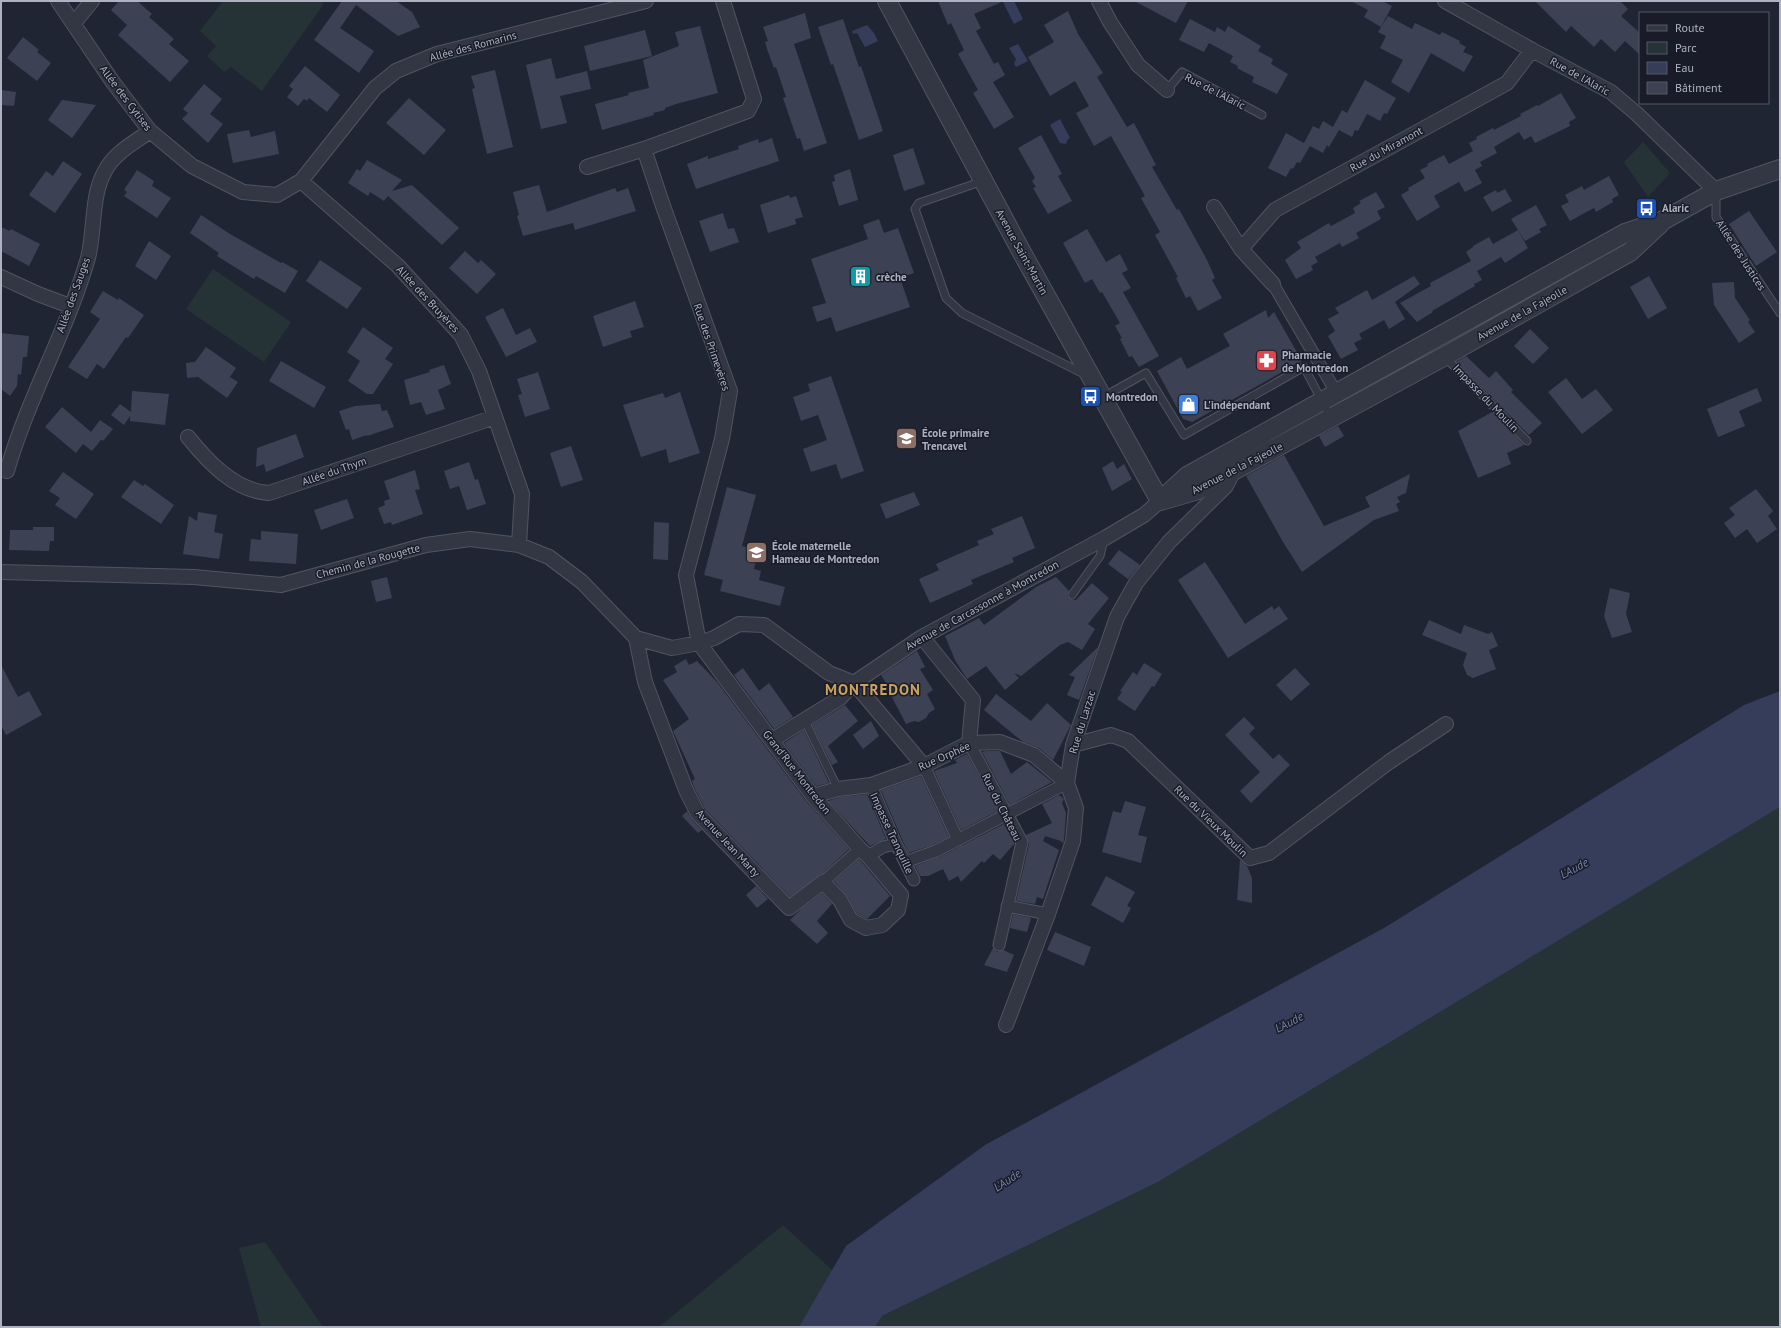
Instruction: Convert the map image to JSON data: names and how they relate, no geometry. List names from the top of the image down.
{
  "streets": {
    "street": [
      "Allée des Romarins",
      "Rue de l'Alaric",
      "Allée des Cytises",
      "Rue du Miramont",
      "Avenue Saint-Martin",
      "Allée des Sauges",
      "Allée des Bruyères",
      "Avenue de la Fajeolle",
      "Rue des Primevères",
      "Allée du Thym",
      "Chemin de la Rougette",
      "Avenue de Carcassonne à Montredon",
      "Rue du Larzac",
      "Rue Orphée",
      "Grand'Rue Montredon",
      "Rue du Château",
      "Rue du Vieux Moulin",
      "Impasse Tranquille",
      "Avenue Jean Marty"
    ],
    "lane": ["Allée des Justices", "Impasse du Moulin"]
  },
  "crossings": [
    ["Allée des Romarins", "Allée des Cytises"],
    ["Allée des Romarins", "Allée des Bruyères"],
    ["Rue de l'Alaric", "Rue du Miramont"],
    ["Rue de l'Alaric", "Allée des Justices"],
    ["Rue de l'Alaric", "Avenue de la Fajeolle"],
    ["Allée des Cytises", "Allée des Sauges"],
    ["Allée des Cytises", "Allée des Bruyères"],
    ["Avenue Saint-Martin", "Avenue de la Fajeolle"],
    ["Avenue Saint-Martin", "Avenue de Carcassonne à Montredon"],
    ["Allée des Justices", "Avenue de la Fajeolle"],
    ["Allée des Bruyères", "Allée du Thym"],
    ["Allée des Bruyères", "Chemin de la Rougette"],
    ["Avenue de la Fajeolle", "Impasse du Moulin"],
    ["Avenue de la Fajeolle", "Avenue de Carcassonne à Montredon"],
    ["Avenue de la Fajeolle", "Rue du Larzac"],
    ["Rue des Primevères", "Grand'Rue Montredon"],
    ["Chemin de la Rougette", "Avenue Jean Marty"],
    ["Avenue de Carcassonne à Montredon", "Grand'Rue Montredon"],
    ["Rue du Larzac", "Rue Orphée"],
    ["Rue du Larzac", "Rue du Vieux Moulin"],
    ["Rue Orphée", "Grand'Rue Montredon"],
    ["Rue Orphée", "Rue du Château"],
    ["Rue Orphée", "Impasse Tranquille"],
    ["Grand'Rue Montredon", "Avenue Jean Marty"],
    ["Impasse Tranquille", "Avenue Jean Marty"]
  ],
  "districts": ["MONTREDON"],
  "water": ["L'Aude"],
  "places": {
    "bus stop": ["Alaric", "Montredon"],
    "building": ["crèche"],
    "pharmacy": ["Pharmacie de Montredon"],
    "shop": ["L'indépendant"],
    "school or university": ["École primaire Trencavel", "École maternelle Hameau de Montredon"]
  },
  "legend": [
    "Route",
    "Parc",
    "Eau",
    "Bâtiment"
  ]
}
